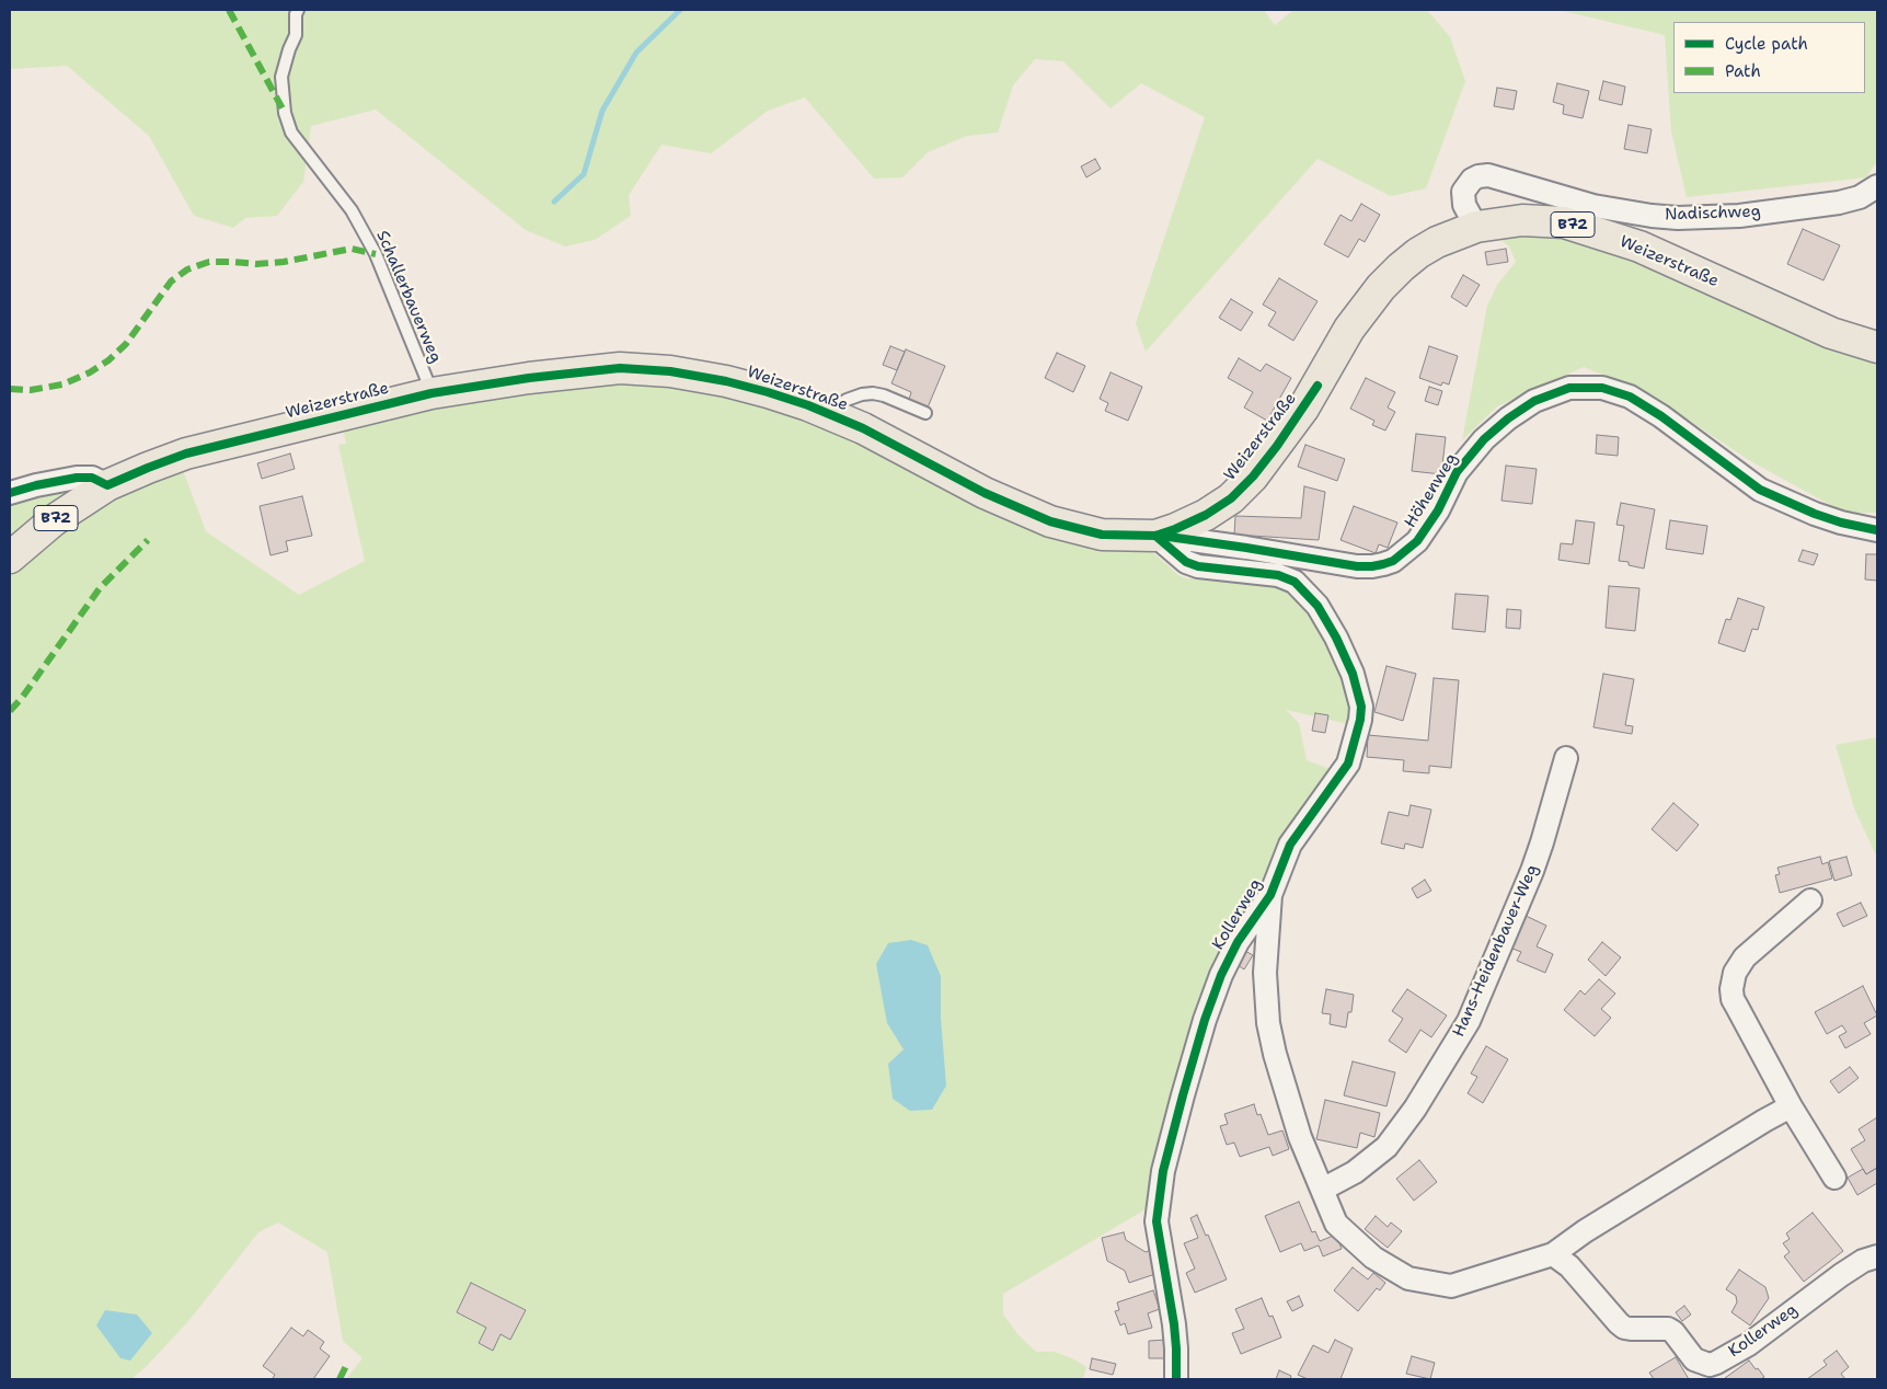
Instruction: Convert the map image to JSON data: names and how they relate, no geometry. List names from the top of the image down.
{
  "streets": {
    "main road": ["B72", "Weizerstraße"],
    "street": [
      "Nadischweg",
      "Höhenweg",
      "Kollerweg",
      "Hans-Heidenbauer-Weg"
    ],
    "lane": ["Schallerbauerweg"]
  },
  "crossings": [
    ["Nadischweg", "Weizerstraße"],
    ["B72", "Weizerstraße"],
    ["Weizerstraße", "Schallerbauerweg"],
    ["Weizerstraße", "Höhenweg"],
    ["Weizerstraße", "Kollerweg"],
    ["Höhenweg", "Kollerweg"],
    ["Kollerweg", "Hans-Heidenbauer-Weg"]
  ],
  "legend": ["Cycle path", "Path"]
}
